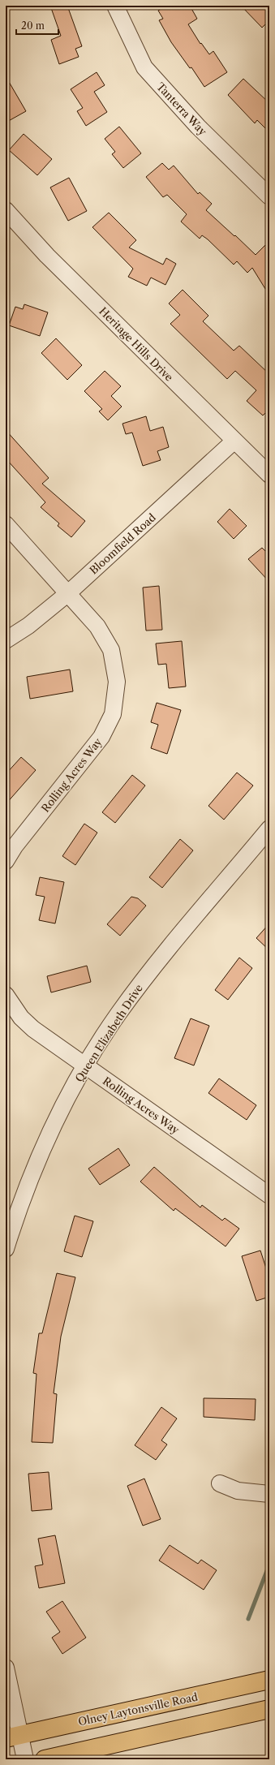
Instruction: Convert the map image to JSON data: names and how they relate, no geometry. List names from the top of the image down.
{
  "streets": {
    "main road": ["Olney Laytonsville Road"],
    "street": [
      "Tanterra Way",
      "Heritage Hills Drive",
      "Bloomfield Road",
      "Rolling Acres Way",
      "Queen Elizabeth Drive"
    ]
  },
  "crossings": [
    ["Heritage Hills Drive", "Bloomfield Road"],
    ["Bloomfield Road", "Rolling Acres Way"],
    ["Rolling Acres Way", "Queen Elizabeth Drive"]
  ],
  "scale_bar": "20 m"
}
